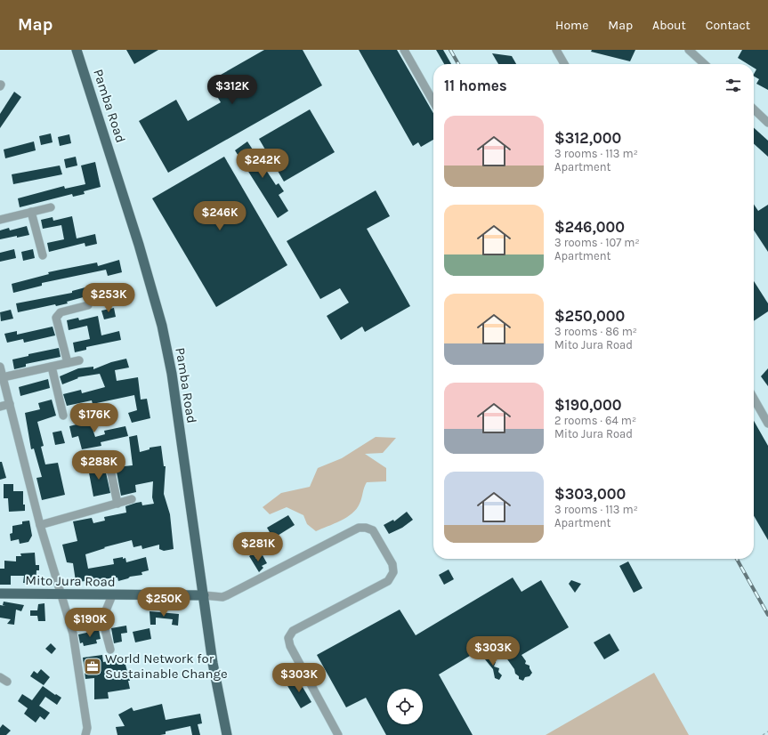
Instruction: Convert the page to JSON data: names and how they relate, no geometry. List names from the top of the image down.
{
  "streets": {
    "main road": ["Pamba Road", "Mito Jura Road"]
  },
  "crossings": [
    ["Pamba Road", "Mito Jura Road"]
  ],
  "places": {
    "office": ["World Network for Sustainable Change"]
  },
  "page": {
    "header": "Map",
    "nav": [
      "Home",
      "Map",
      "About",
      "Contact"
    ],
    "heading": "11 homes",
    "price": [
      "$312K",
      "$242K",
      "$246K",
      "$253K",
      "$176K",
      "$288K",
      "$281K",
      "$250K",
      "$190K",
      "$303K",
      "$303K"
    ],
    "list": [
      {
        "name": "$312,000",
        "note": "3 rooms · 113 m² · Apartment"
      },
      {
        "name": "$246,000",
        "note": "3 rooms · 107 m² · Apartment"
      },
      {
        "name": "$250,000",
        "note": "3 rooms · 86 m² · Mito Jura Road"
      },
      {
        "name": "$190,000",
        "note": "2 rooms · 64 m² · Mito Jura Road"
      },
      {
        "name": "$303,000",
        "note": "3 rooms · 113 m² · Apartment"
      }
    ]
  }
}
